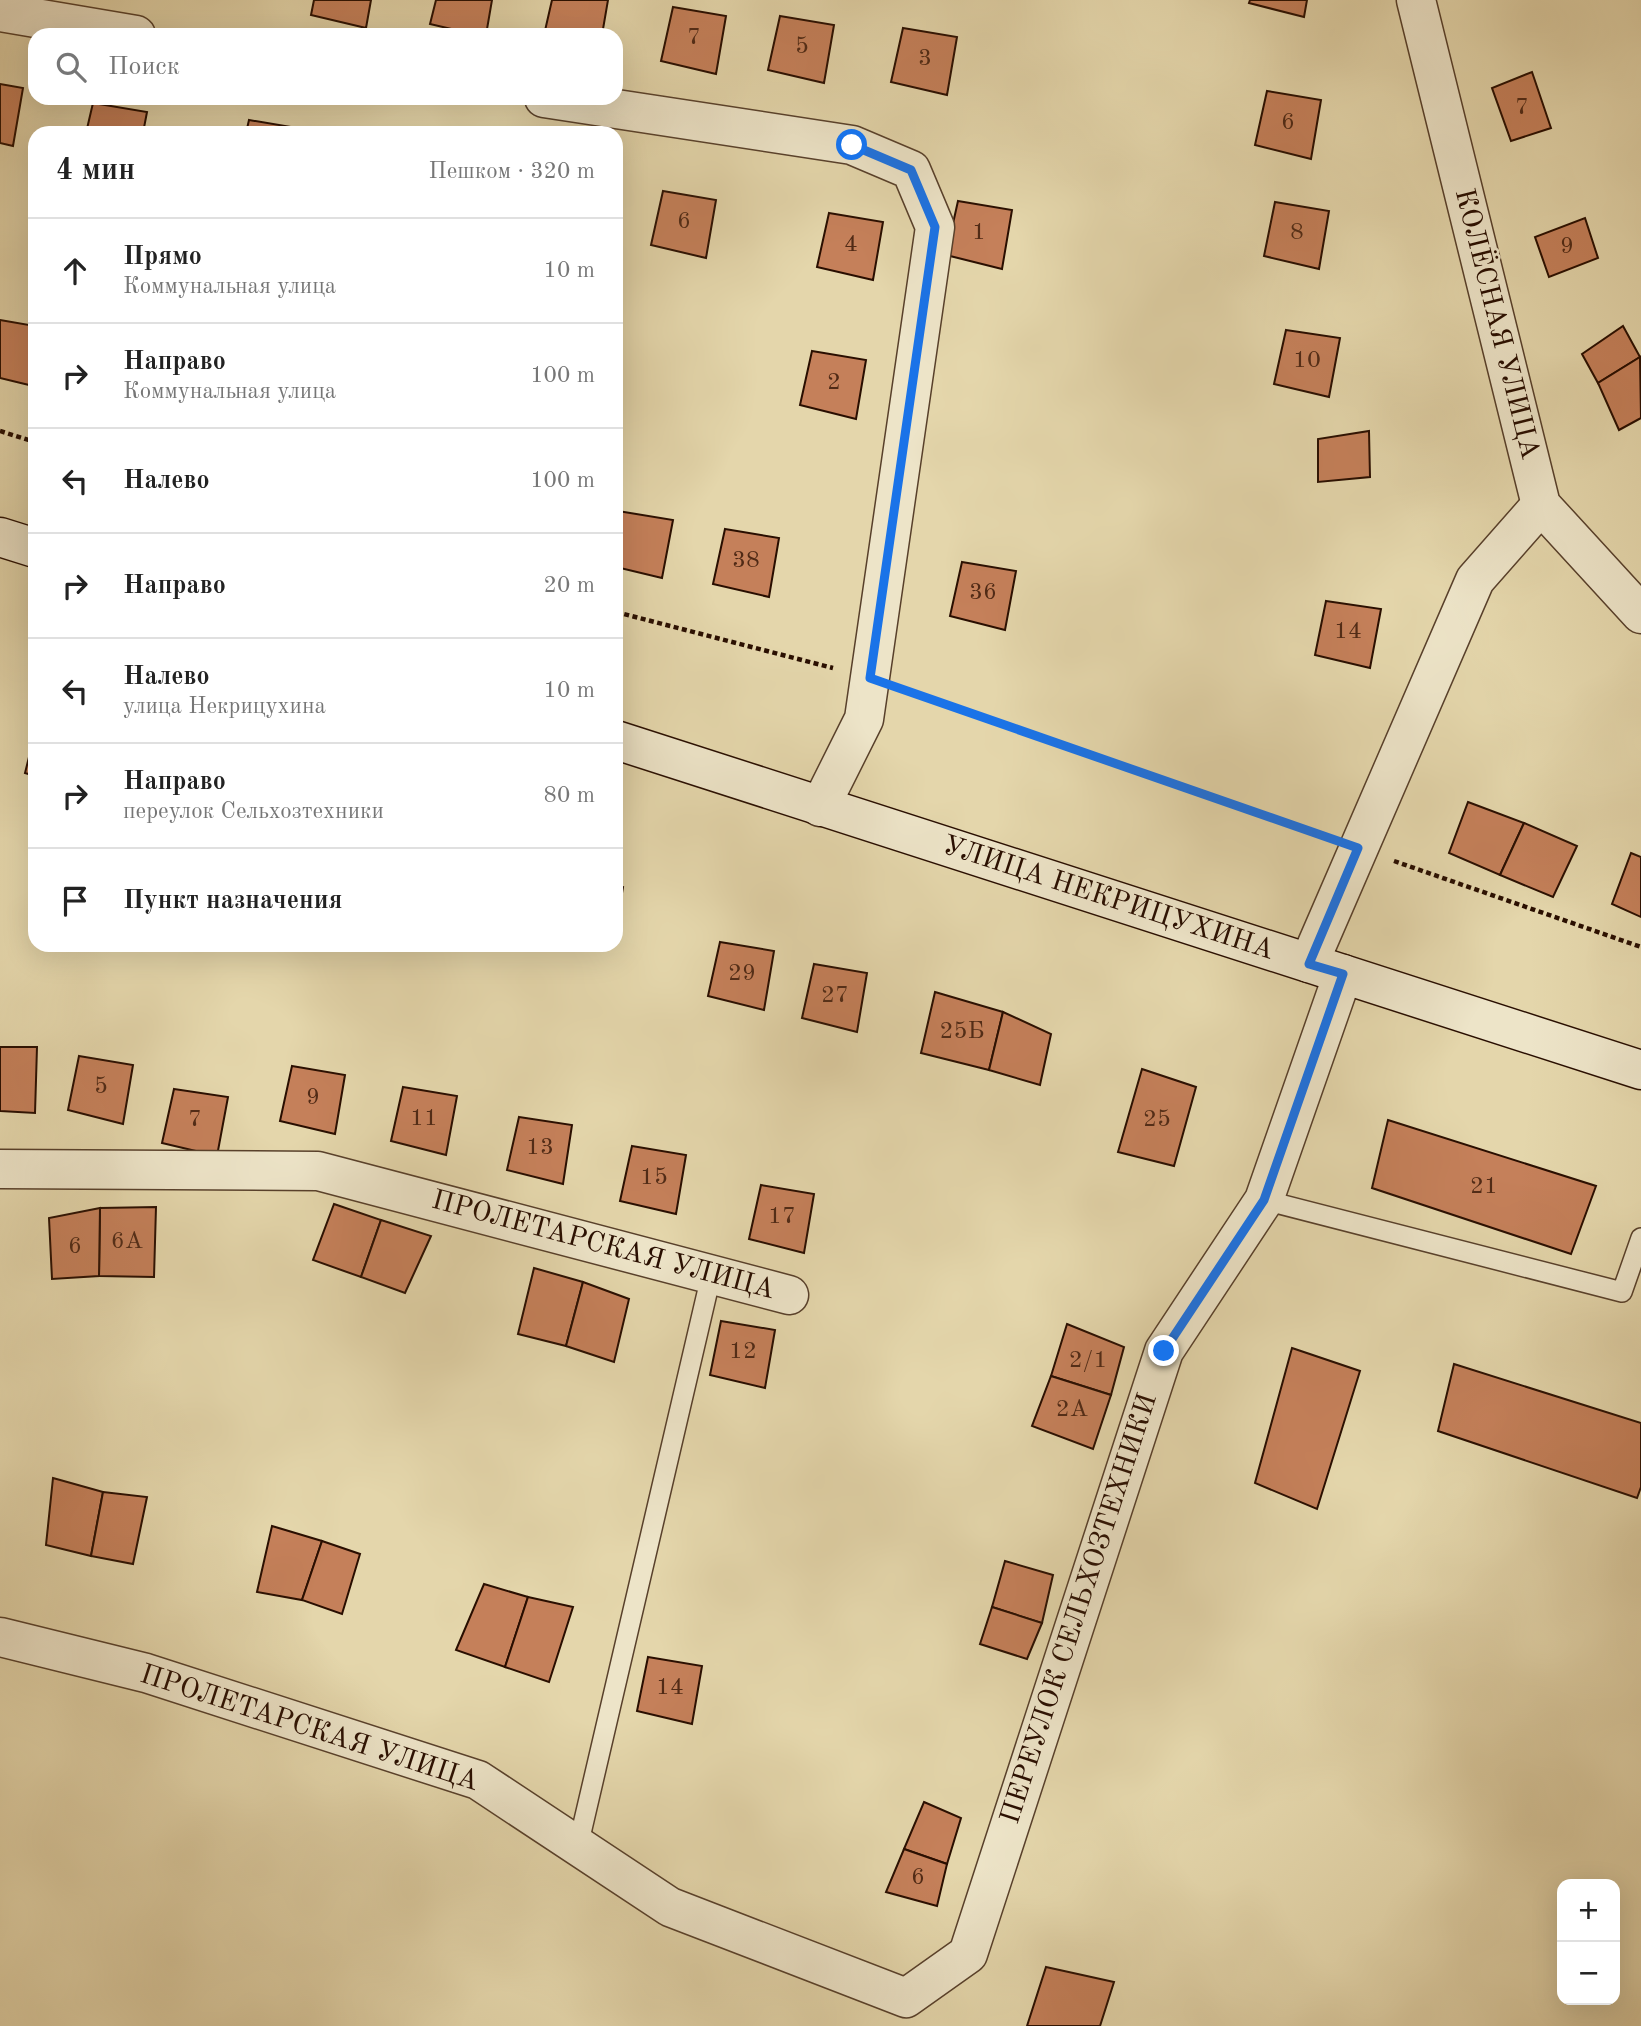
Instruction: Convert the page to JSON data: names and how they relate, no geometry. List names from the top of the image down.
{
  "streets": {
    "street": [
      "КОЛЁСНАЯ УЛИЦА",
      "УЛИЦА НЕКРИЦУХИНА",
      "ПРОЛЕТАРСКАЯ УЛИЦА",
      "ПЕРЕУЛОК СЕЛЬХОЗТЕХНИКИ"
    ]
  },
  "crossings": [
    ["КОЛЁСНАЯ УЛИЦА", "ПЕРЕУЛОК СЕЛЬХОЗТЕХНИКИ"],
    ["УЛИЦА НЕКРИЦУХИНА", "ПЕРЕУЛОК СЕЛЬХОЗТЕХНИКИ"],
    ["ПРОЛЕТАРСКАЯ УЛИЦА", "ПЕРЕУЛОК СЕЛЬХОЗТЕХНИКИ"]
  ],
  "house_numbers": [
    "7",
    "5",
    "3",
    "7",
    "6",
    "6",
    "1",
    "8",
    "4",
    "9",
    "10",
    "2",
    "38",
    "36",
    "14",
    "29",
    "27",
    "25Б",
    "5",
    "9",
    "11",
    "7",
    "25",
    "13",
    "15",
    "21",
    "17",
    "6А",
    "6",
    "12",
    "2/1",
    "2А",
    "14",
    "6"
  ],
  "page": {
    "search": "Поиск",
    "heading": ["4 мин", "Пешком · 320 m"],
    "list": [
      ["Прямо", "Коммунальная улица", "10 m"],
      ["Направо", "Коммунальная улица", "100 m"],
      ["Налево", "100 m"],
      ["Направо", "20 m"],
      ["Налево", "улица Некрицухина", "10 m"],
      ["Направо", "переулок Сельхозтехники", "80 m"],
      "Пункт назначения"
    ],
    "map_buttons": ["+", "−"]
  }
}
